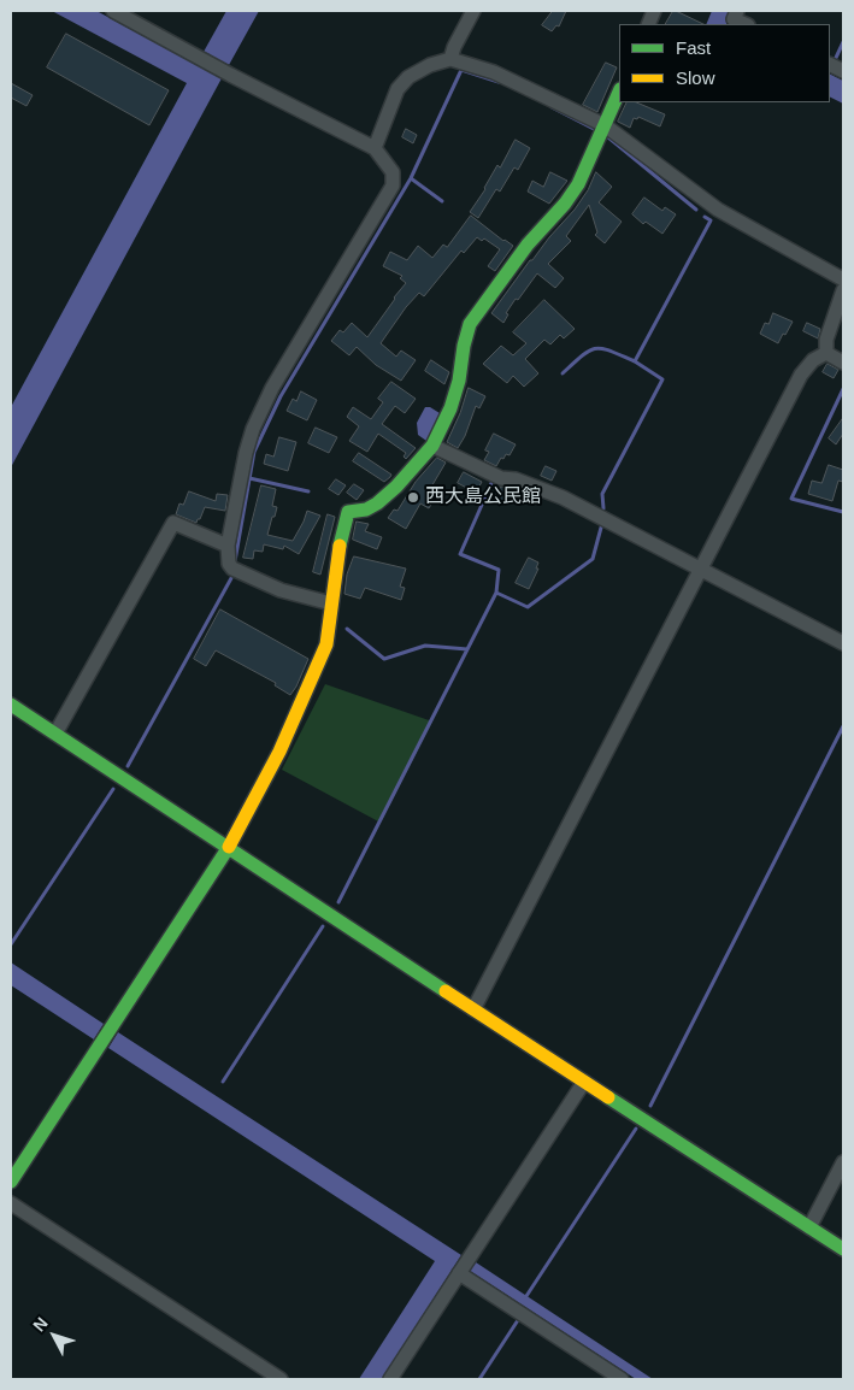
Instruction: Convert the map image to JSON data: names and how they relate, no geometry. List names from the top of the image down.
{
  "places": ["西大島公民館"],
  "legend": ["Fast", "Slow"],
  "north": "top left"
}
